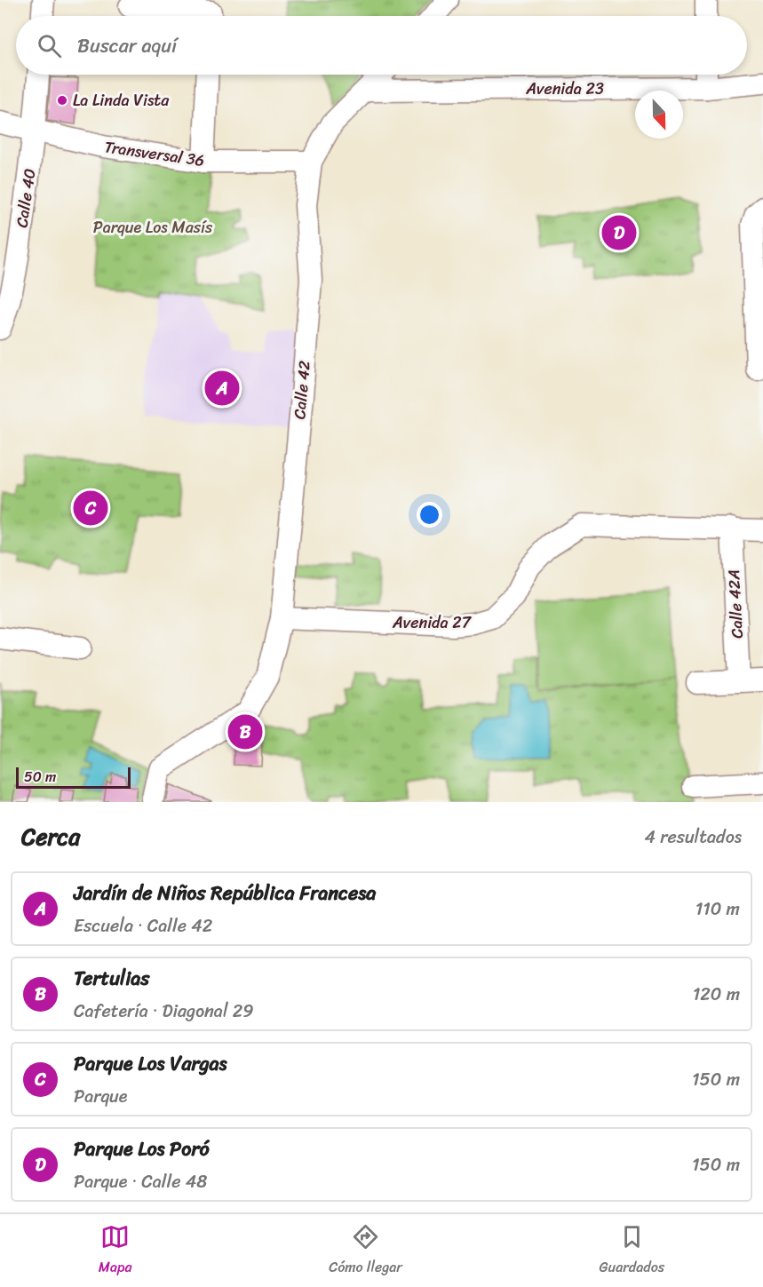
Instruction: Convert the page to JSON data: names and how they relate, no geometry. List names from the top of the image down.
{
  "streets": {
    "street": [
      "Avenida 23",
      "Transversal 36",
      "Calle 40",
      "Calle 42",
      "Calle 42A",
      "Avenida 27"
    ]
  },
  "crossings": [
    ["Transversal 36", "Calle 40"],
    ["Transversal 36", "Calle 42"],
    ["Calle 42", "Avenida 27"],
    ["Calle 42A", "Avenida 27"]
  ],
  "parks": ["Parque Los Masís"],
  "places": ["La Linda Vista"],
  "scale_bar": "50 m",
  "north": "bottom",
  "page": {
    "search": "Buscar aquí",
    "pins": [
      "D",
      "A",
      "C",
      "B"
    ],
    "scale": "50 m",
    "heading": ["Cerca", "4 resultados"],
    "list": [
      {
        "mark": "A",
        "name": "Jardín de Niños República Francesa",
        "note": "Escuela · Calle 42",
        "value": "110 m"
      },
      {
        "mark": "B",
        "name": "Tertulias",
        "note": "Cafetería · Diagonal 29",
        "value": "120 m"
      },
      {
        "mark": "C",
        "name": "Parque Los Vargas",
        "note": "Parque",
        "value": "150 m"
      },
      {
        "mark": "D",
        "name": "Parque Los Poró",
        "note": "Parque · Calle 48",
        "value": "150 m"
      }
    ],
    "nav": ["Mapa", "Cómo llegar", "Guardados"]
  }
}
